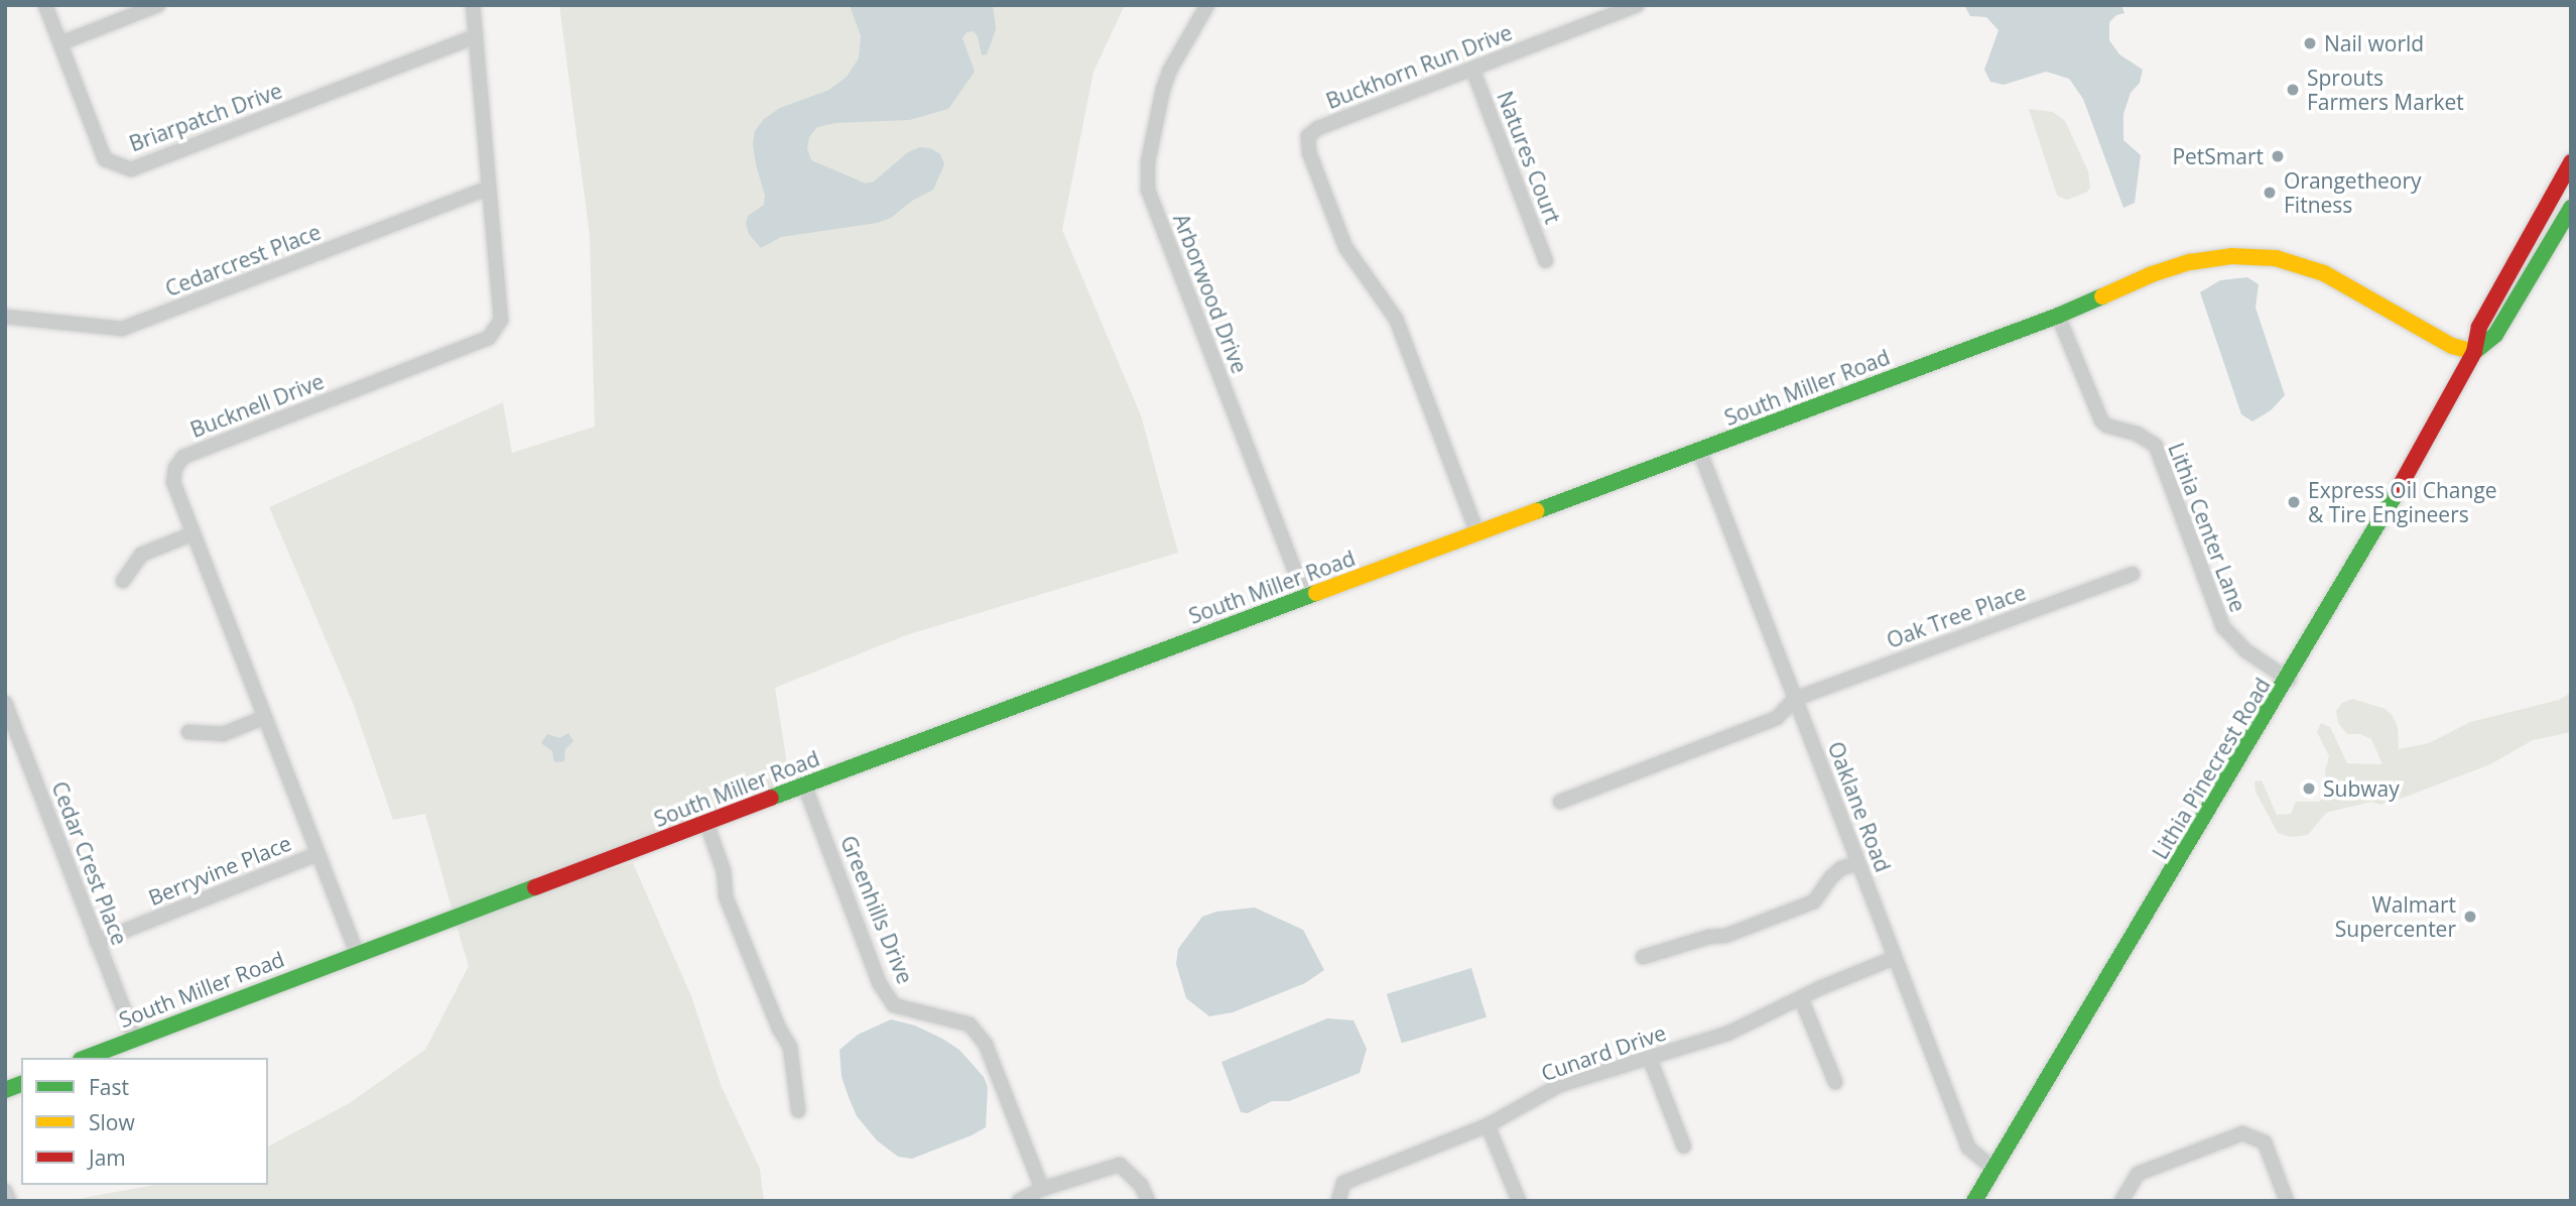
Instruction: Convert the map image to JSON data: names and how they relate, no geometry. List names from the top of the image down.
{
  "streets": {
    "street": [
      "Buckhorn Run Drive",
      "Briarpatch Drive",
      "Natures Court",
      "Cedarcrest Place",
      "Arborwood Drive",
      "South Miller Road",
      "Bucknell Drive",
      "Lithia Center Lane",
      "Oak Tree Place",
      "Lithia Pinecrest Road",
      "Oaklane Road",
      "Cedar Crest Place",
      "Berryvine Place",
      "Greenhills Drive",
      "Cunard Drive"
    ]
  },
  "crossings": [
    ["Buckhorn Run Drive", "Natures Court"],
    ["Buckhorn Run Drive", "South Miller Road"],
    ["Briarpatch Drive", "Bucknell Drive"],
    ["Cedarcrest Place", "Bucknell Drive"],
    ["Arborwood Drive", "South Miller Road"],
    ["South Miller Road", "Bucknell Drive"],
    ["South Miller Road", "Lithia Center Lane"],
    ["South Miller Road", "Lithia Pinecrest Road"],
    ["South Miller Road", "Oaklane Road"],
    ["South Miller Road", "Cedar Crest Place"],
    ["South Miller Road", "Greenhills Drive"],
    ["Bucknell Drive", "Berryvine Place"],
    ["Lithia Center Lane", "Lithia Pinecrest Road"],
    ["Oak Tree Place", "Oaklane Road"],
    ["Lithia Pinecrest Road", "Oaklane Road"],
    ["Oaklane Road", "Cunard Drive"],
    ["Cedar Crest Place", "Berryvine Place"]
  ],
  "places": [
    "Nail world",
    "Sprouts Farmers Market",
    "PetSmart",
    "Orangetheory Fitness",
    "Express Oil Change & Tire Engineers",
    "Subway",
    "Walmart Supercenter"
  ],
  "legend": ["Fast", "Slow", "Jam"]
}
